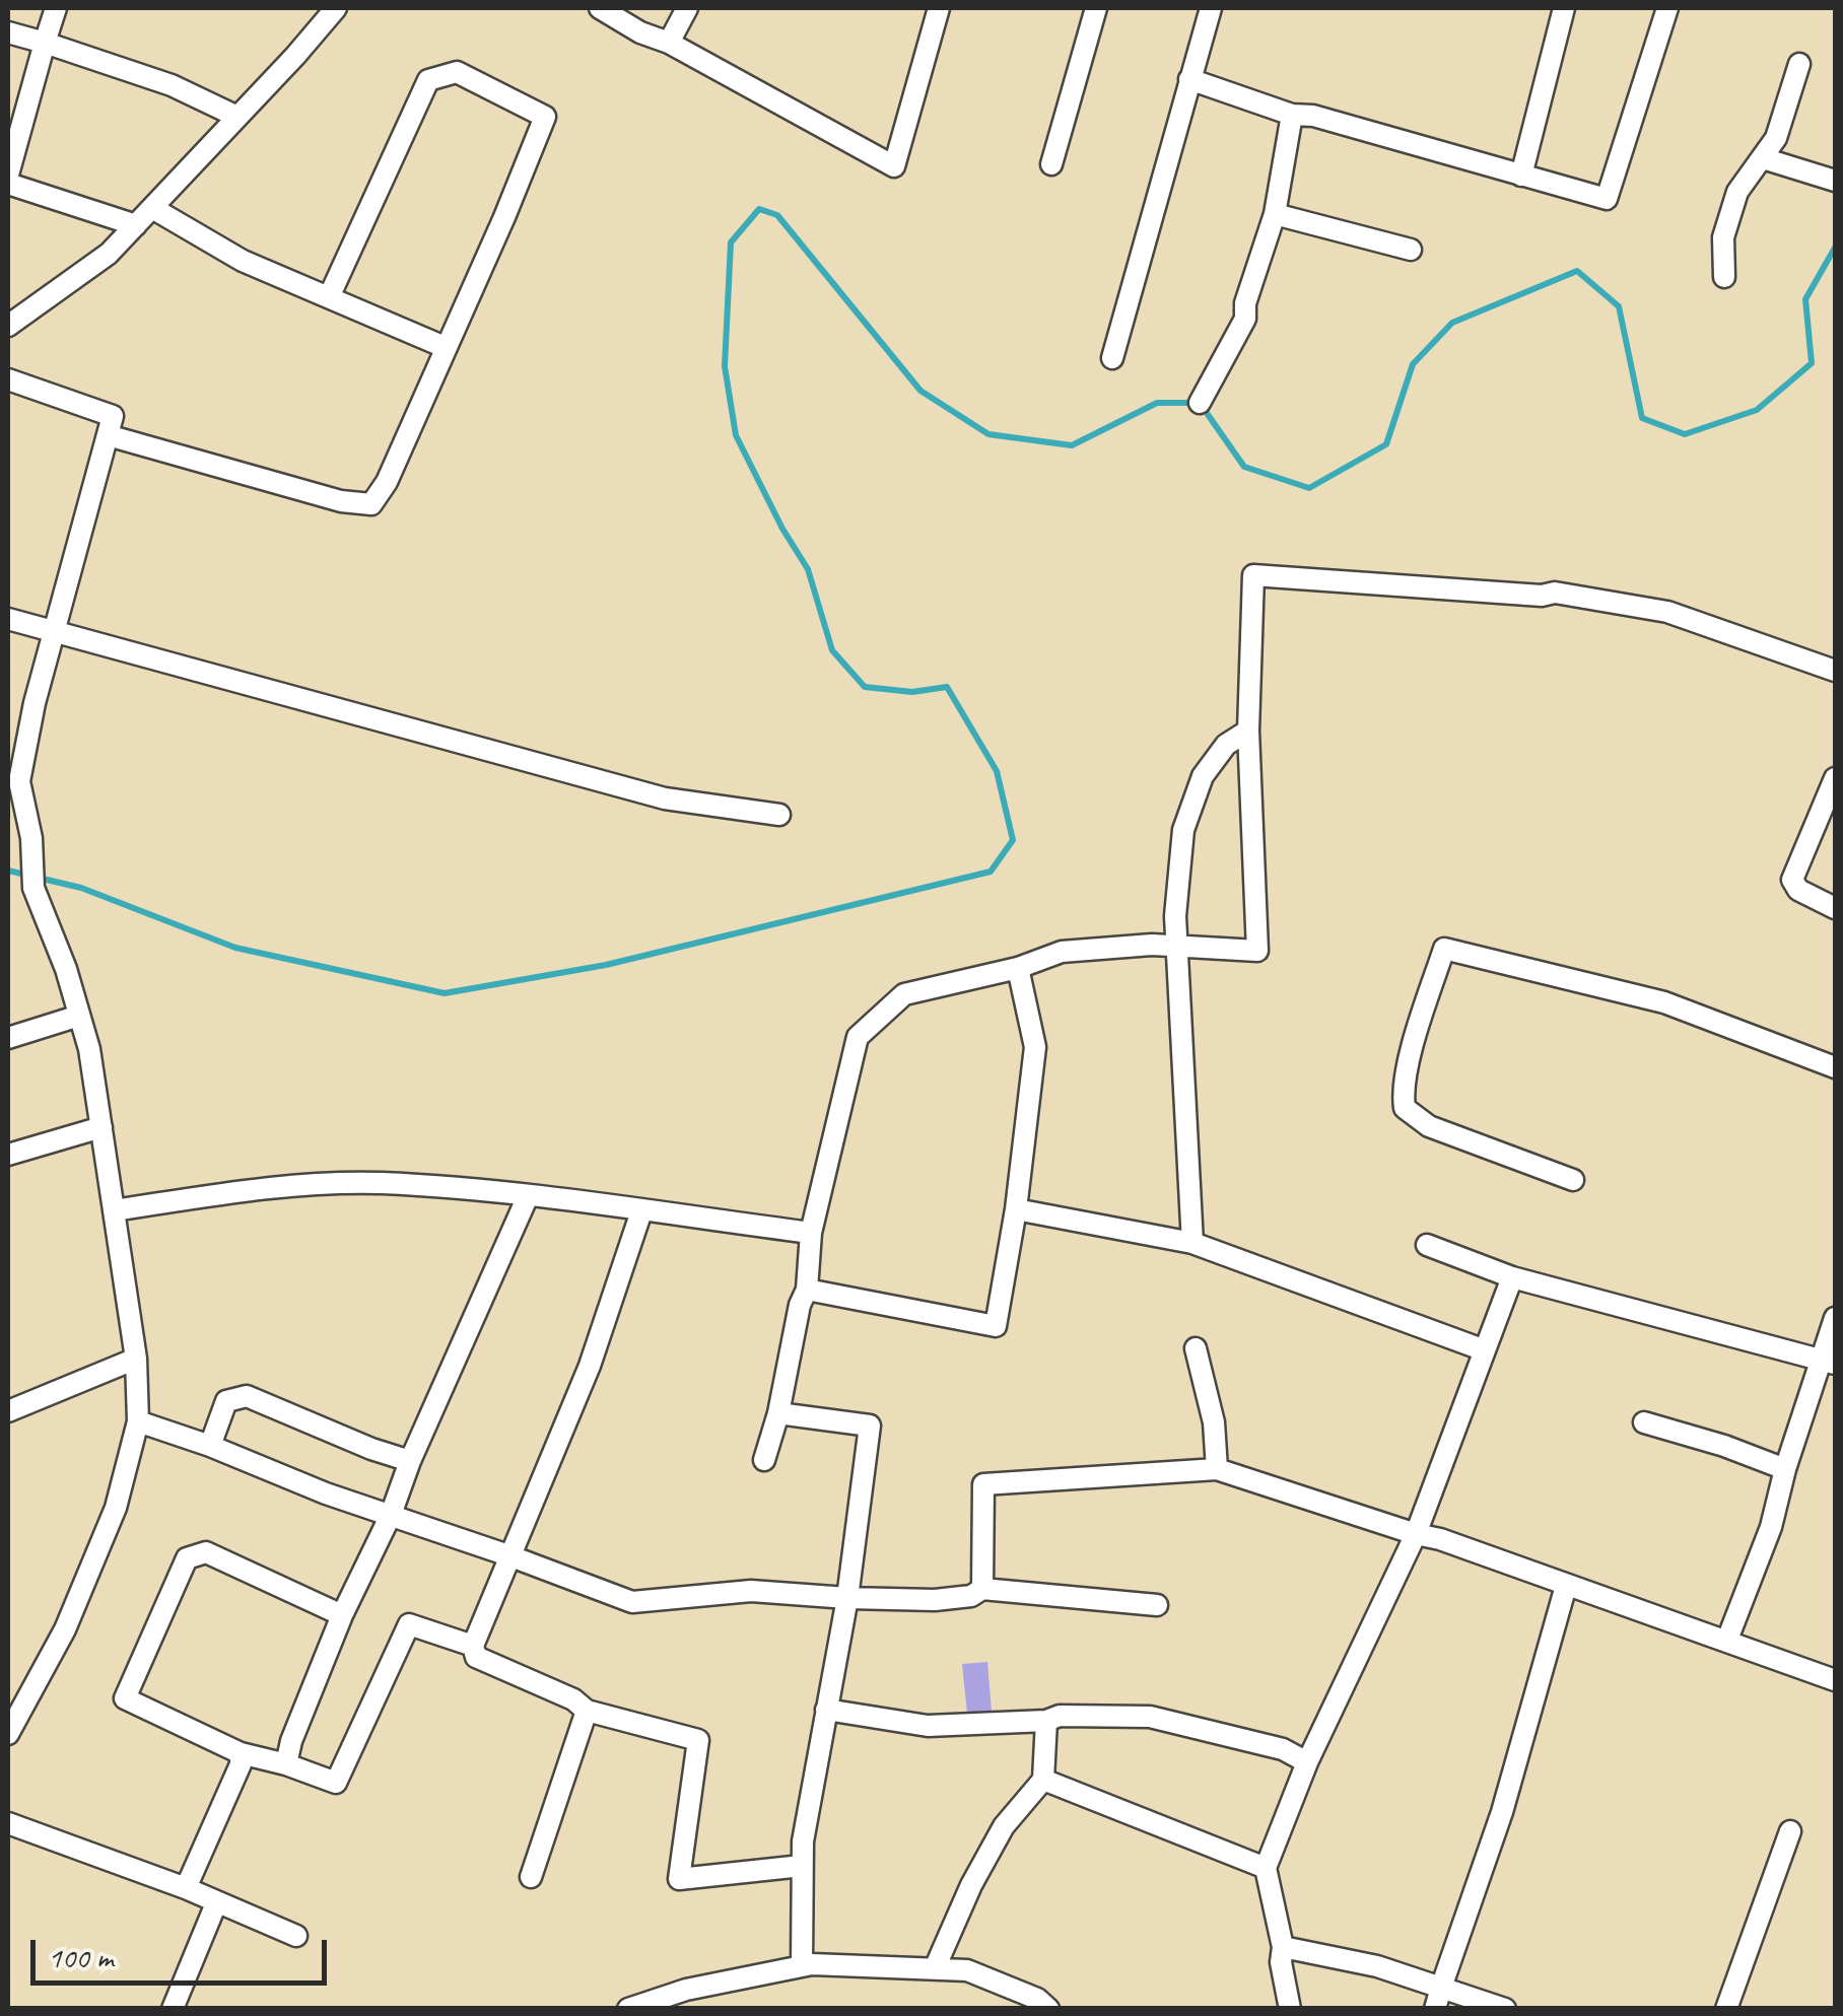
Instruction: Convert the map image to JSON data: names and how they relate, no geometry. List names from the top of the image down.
{
  "scale_bar": "100 m"
}
